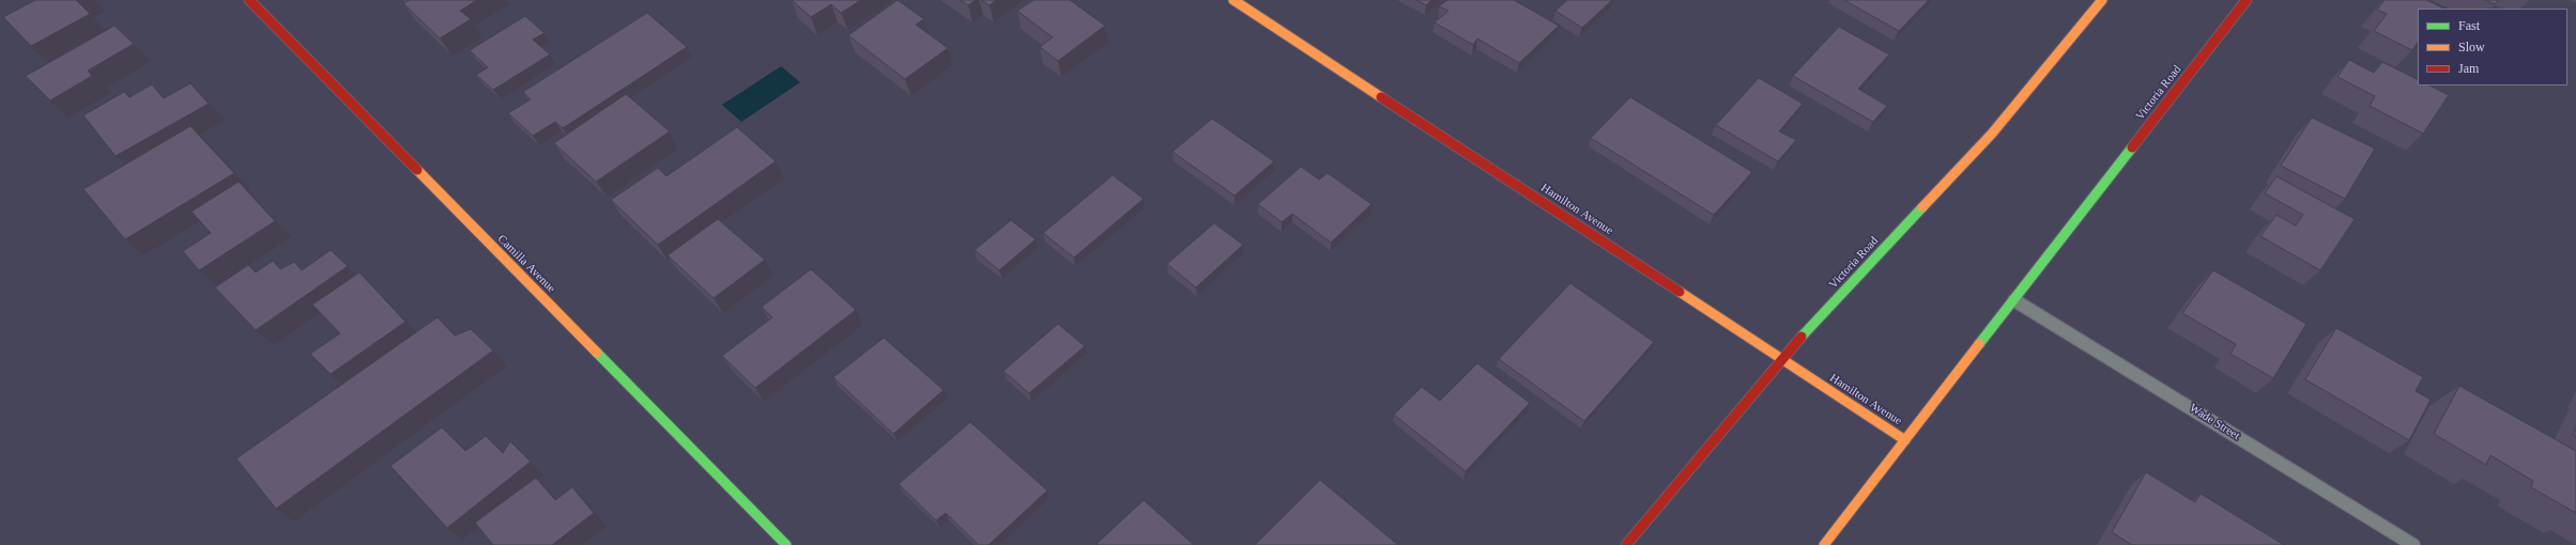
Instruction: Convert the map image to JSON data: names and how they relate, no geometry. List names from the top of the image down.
{
  "streets": {
    "main road": ["Victoria Road", "Hamilton Avenue", "Camilla Avenue"],
    "street": ["Wade Street"]
  },
  "crossings": [
    ["Victoria Road", "Hamilton Avenue"],
    ["Victoria Road", "Wade Street"]
  ],
  "legend": ["Fast", "Slow", "Jam"]
}
